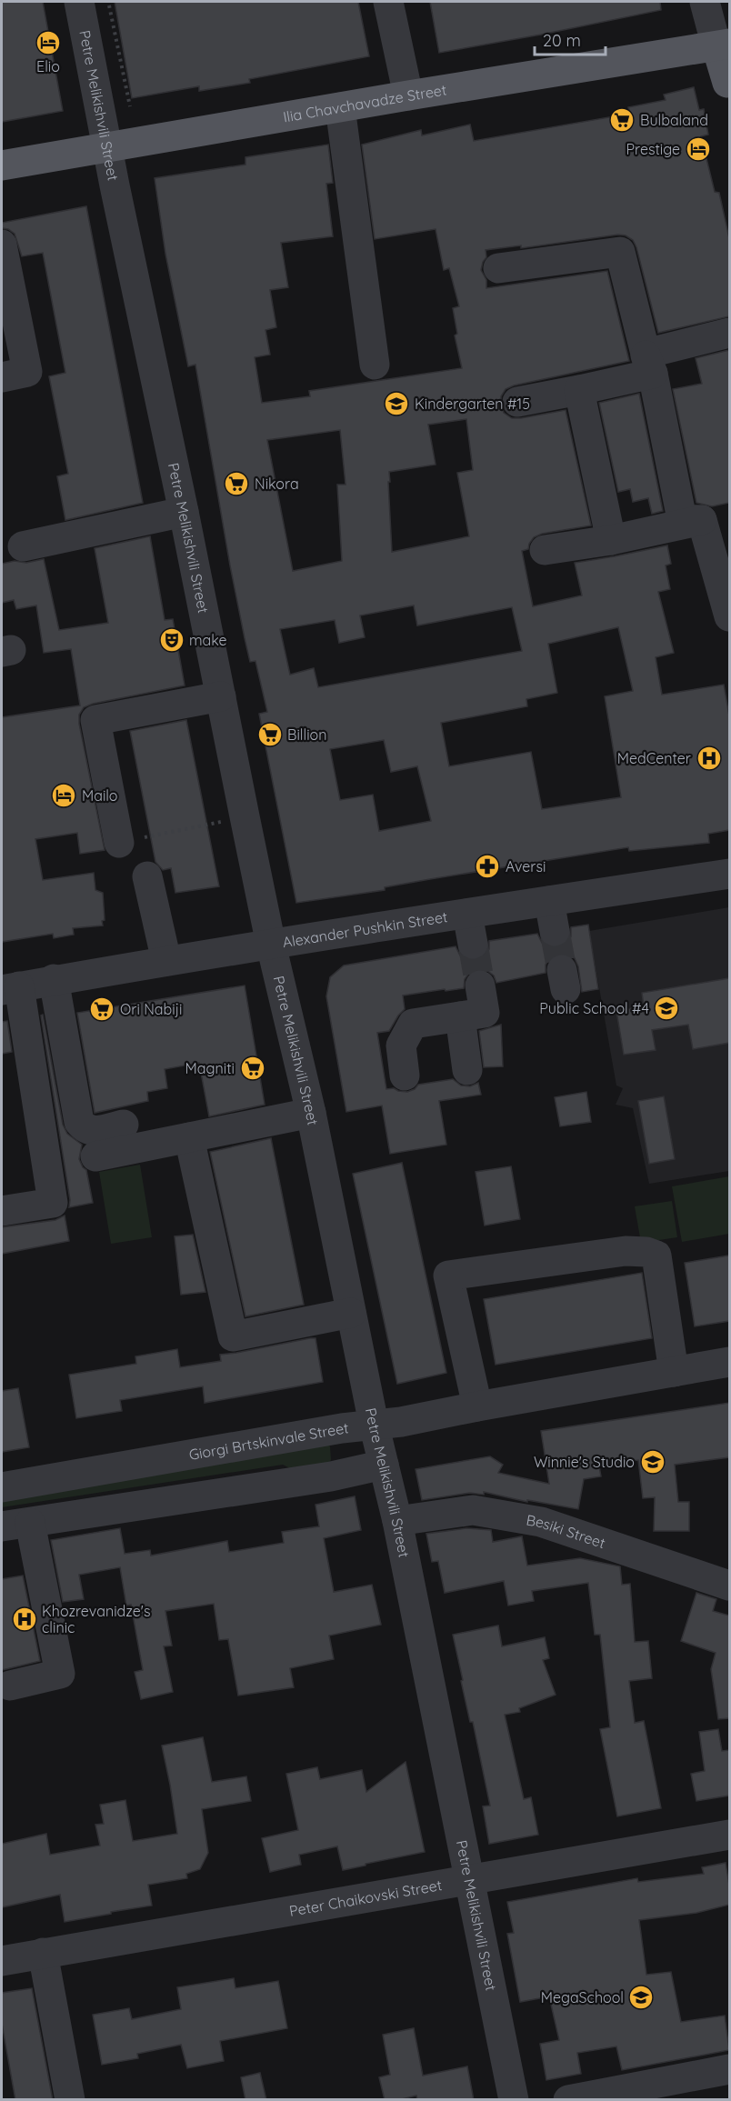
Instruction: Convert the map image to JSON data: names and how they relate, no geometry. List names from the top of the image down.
{
  "streets": {
    "main road": ["Ilia Chavchavadze Street"],
    "street": [
      "Petre Melikishvili Street",
      "Alexander Pushkin Street",
      "Giorgi Brtskinvale Street",
      "Besiki Street",
      "Peter Chaikovski Street"
    ]
  },
  "crossings": [
    ["Ilia Chavchavadze Street", "Petre Melikishvili Street"],
    ["Petre Melikishvili Street", "Alexander Pushkin Street"],
    ["Petre Melikishvili Street", "Giorgi Brtskinvale Street"],
    ["Petre Melikishvili Street", "Besiki Street"],
    ["Petre Melikishvili Street", "Peter Chaikovski Street"]
  ],
  "places": {
    "hotel": ["Elio", "Prestige", "Mailo"],
    "supermarket": [
      "Bulbaland",
      "Nikora",
      "Billion",
      "Ori Nabiji",
      "Magniti"
    ],
    "school or university": [
      "Kindergarten #15",
      "Public School #4",
      "Winnie's Studio",
      "MegaSchool"
    ],
    "theatre": ["make"],
    "hospital": ["MedCenter", "Khozrevanidze's clinic"],
    "pharmacy": ["Aversi"]
  },
  "scale_bar": "20 m"
}
